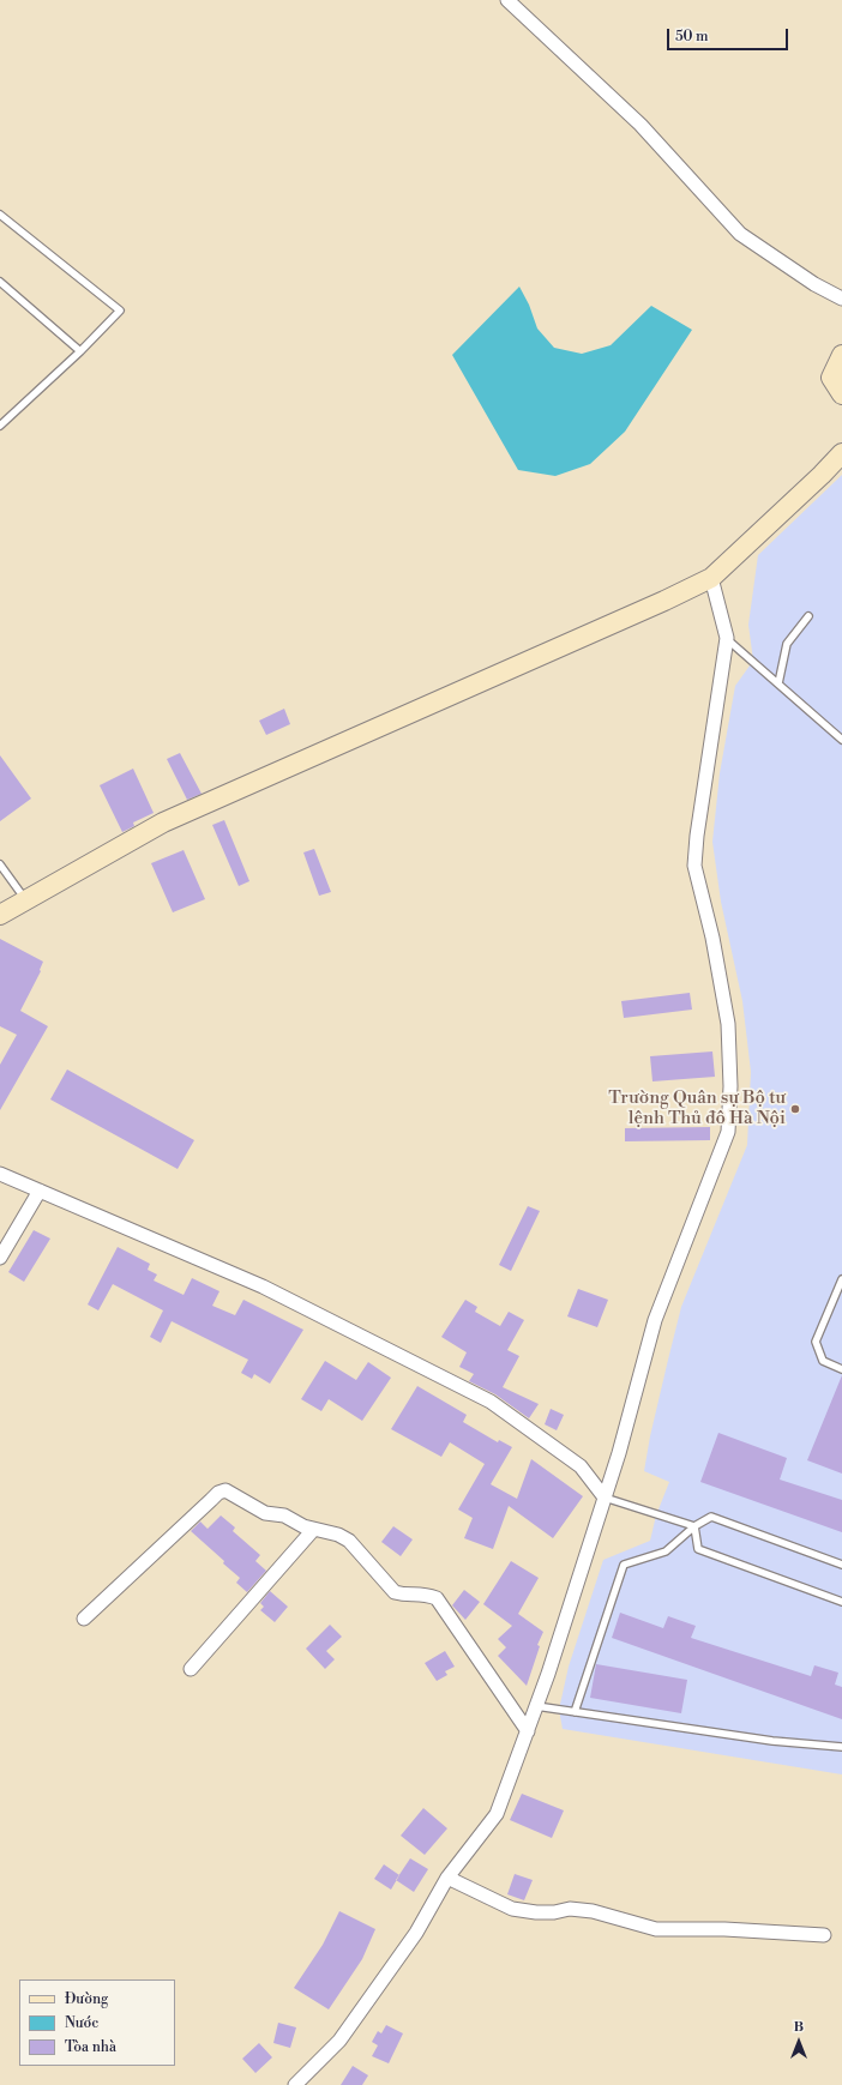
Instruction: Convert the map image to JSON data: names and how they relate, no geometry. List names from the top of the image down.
{
  "places": ["Trường Quân sự Bộ tư lệnh Thủ đô Hà Nội"],
  "legend": ["Đường", "Nước", "Tòa nhà"],
  "scale_bar": "50 m",
  "north": "top"
}
